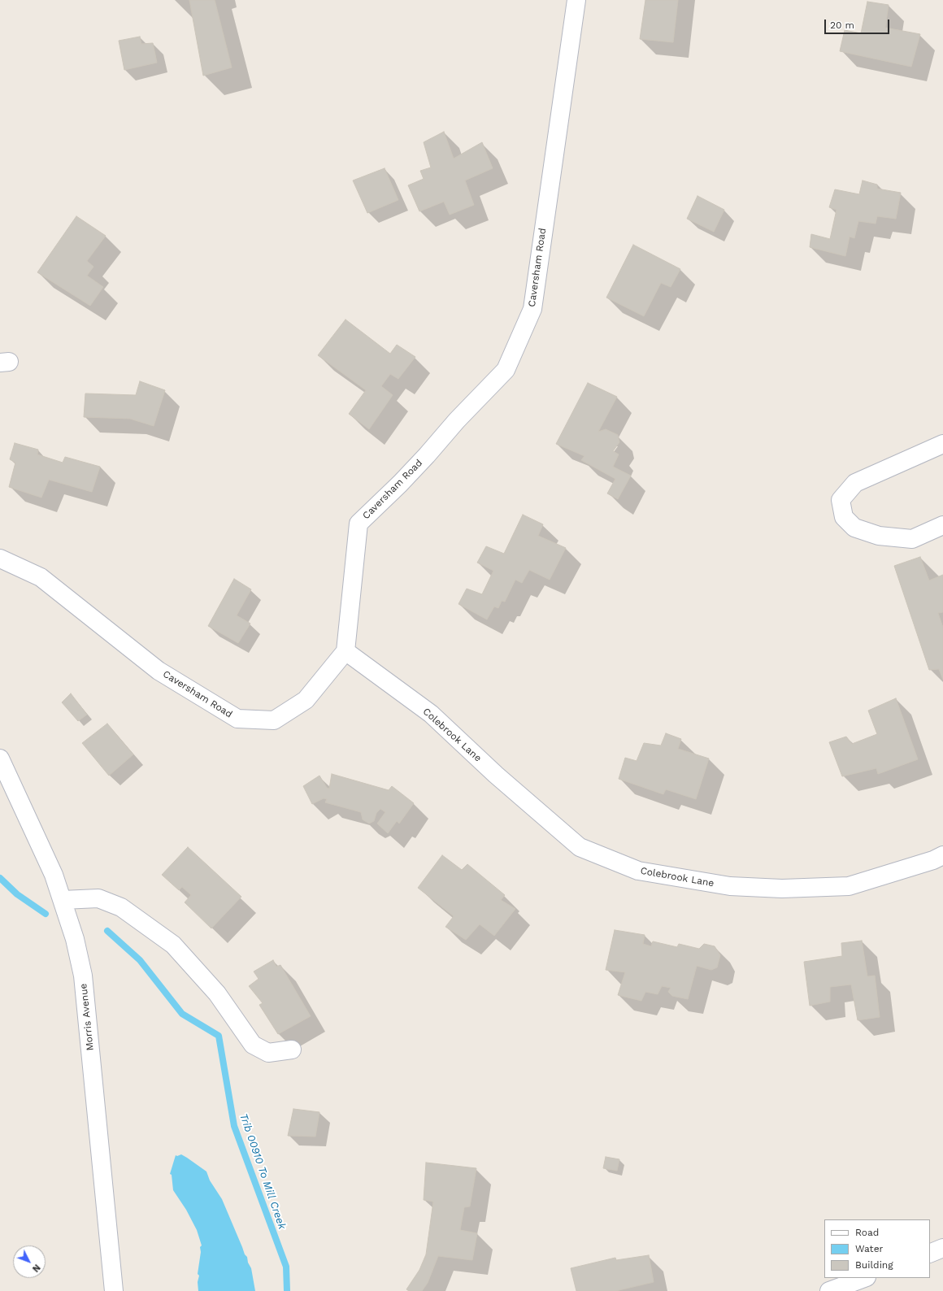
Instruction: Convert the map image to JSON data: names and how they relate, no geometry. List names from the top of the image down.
{
  "streets": {
    "street": ["Caversham Road", "Colebrook Lane", "Morris Avenue"]
  },
  "crossings": [
    ["Caversham Road", "Colebrook Lane"]
  ],
  "water": ["Trib 00910 To Mill Creek"],
  "legend": ["Road", "Water", "Building"],
  "scale_bar": "20 m",
  "north": "bottom right"
}
